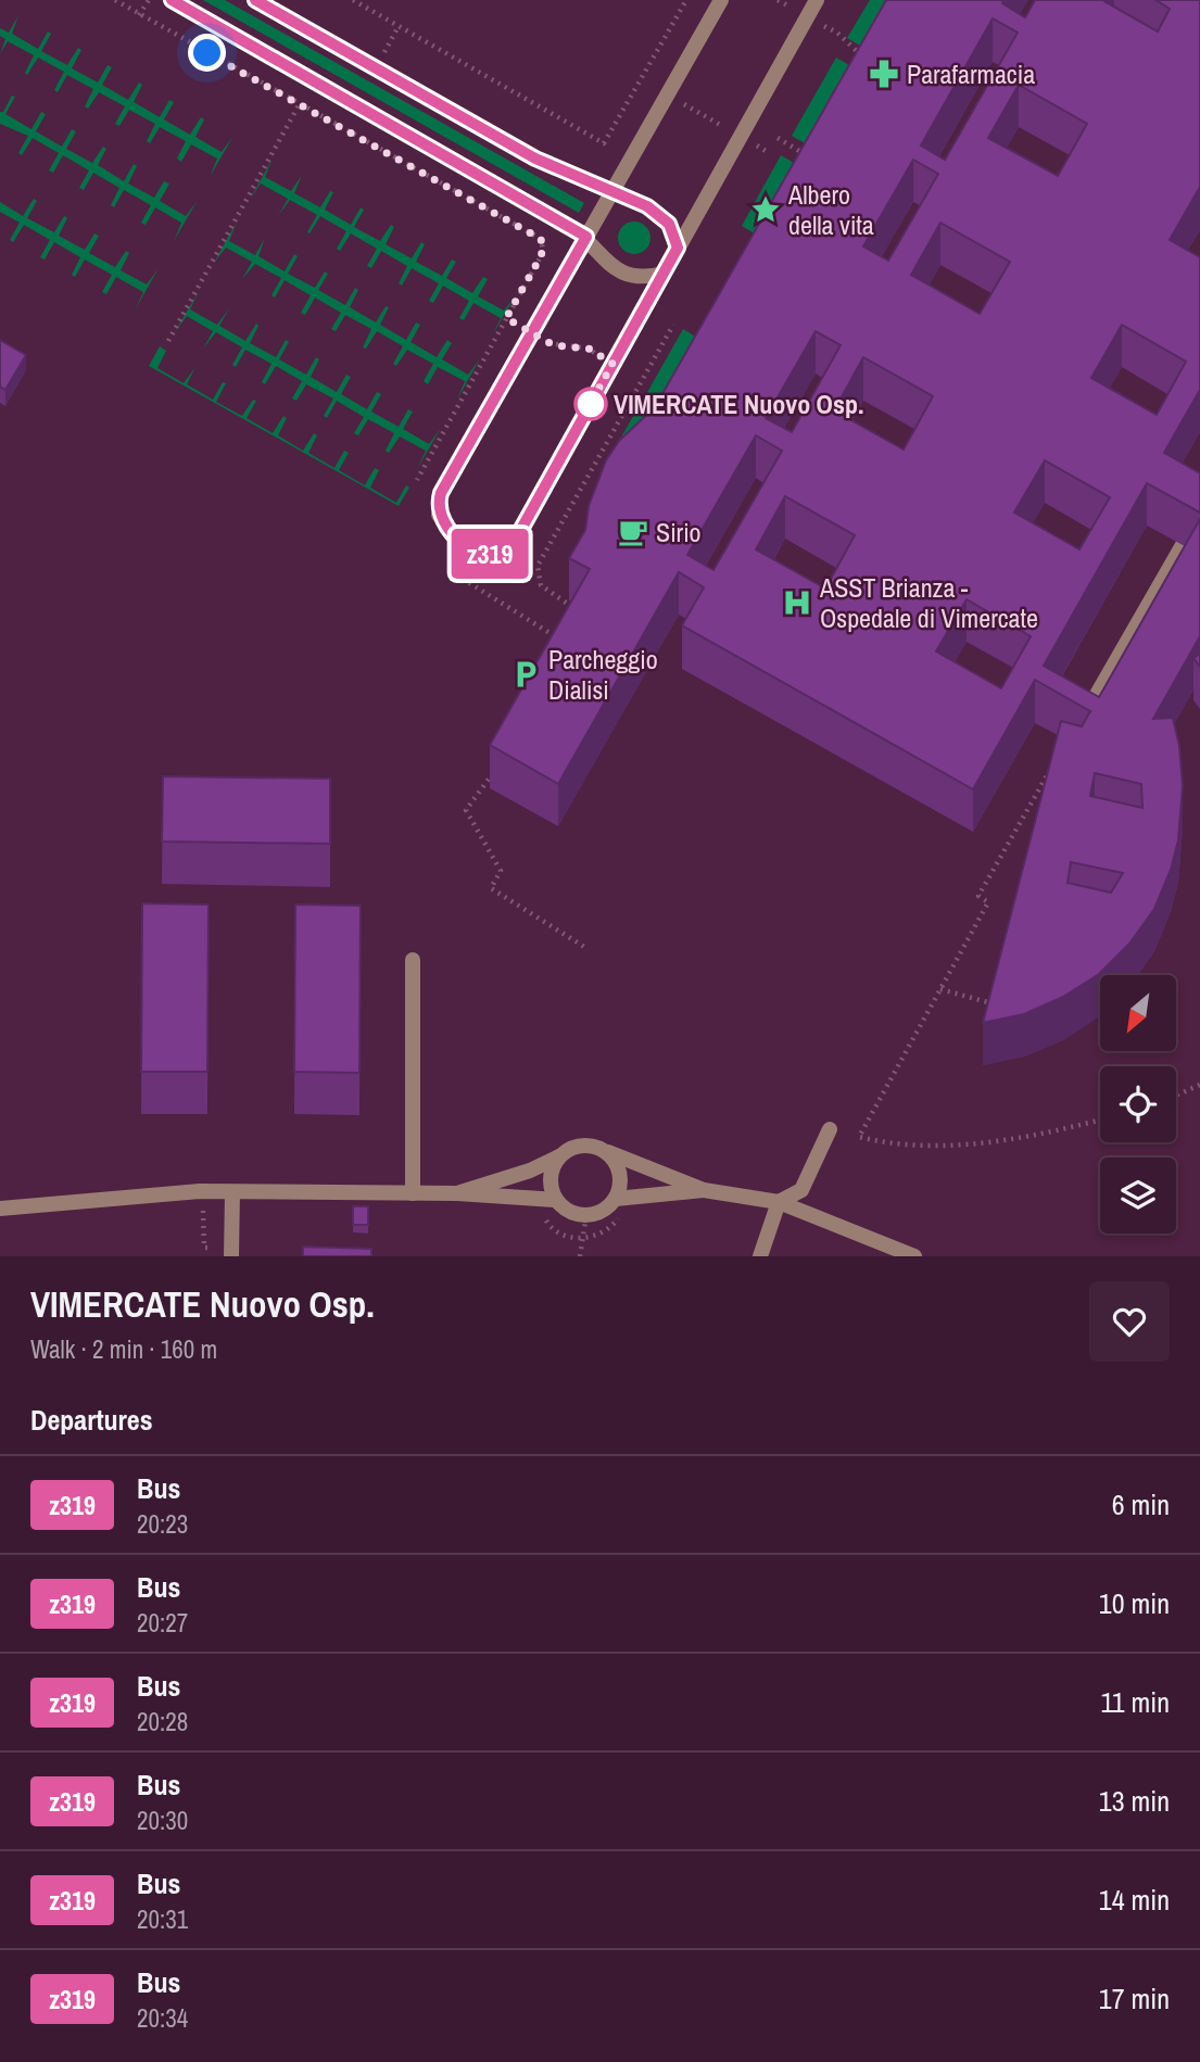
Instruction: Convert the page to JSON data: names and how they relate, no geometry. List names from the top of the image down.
{
  "places": {
    "pharmacy": ["Parafarmacia"],
    "place": ["Albero della vita"],
    "other": ["VIMERCATE Nuovo Osp."],
    "cafe": ["Sirio"],
    "hospital": ["ASST Brianza - Ospedale di Vimercate"],
    "parking": ["Parcheggio Dialisi"]
  },
  "lines": ["bus line z319"],
  "north": "bottom left",
  "page": {
    "on_map": "z319",
    "heading": [
      ["VIMERCATE Nuovo Osp.", "Walk · 2 min · 160 m"],
      "Departures"
    ],
    "list": [
      {
        "mark": "z319",
        "name": "Bus",
        "note": "20:23",
        "value": "6 min"
      },
      {
        "mark": "z319",
        "name": "Bus",
        "note": "20:27",
        "value": "10 min"
      },
      {
        "mark": "z319",
        "name": "Bus",
        "note": "20:28",
        "value": "11 min"
      },
      {
        "mark": "z319",
        "name": "Bus",
        "note": "20:30",
        "value": "13 min"
      },
      {
        "mark": "z319",
        "name": "Bus",
        "note": "20:31",
        "value": "14 min"
      },
      {
        "mark": "z319",
        "name": "Bus",
        "note": "20:34",
        "value": "17 min"
      }
    ]
  }
}
